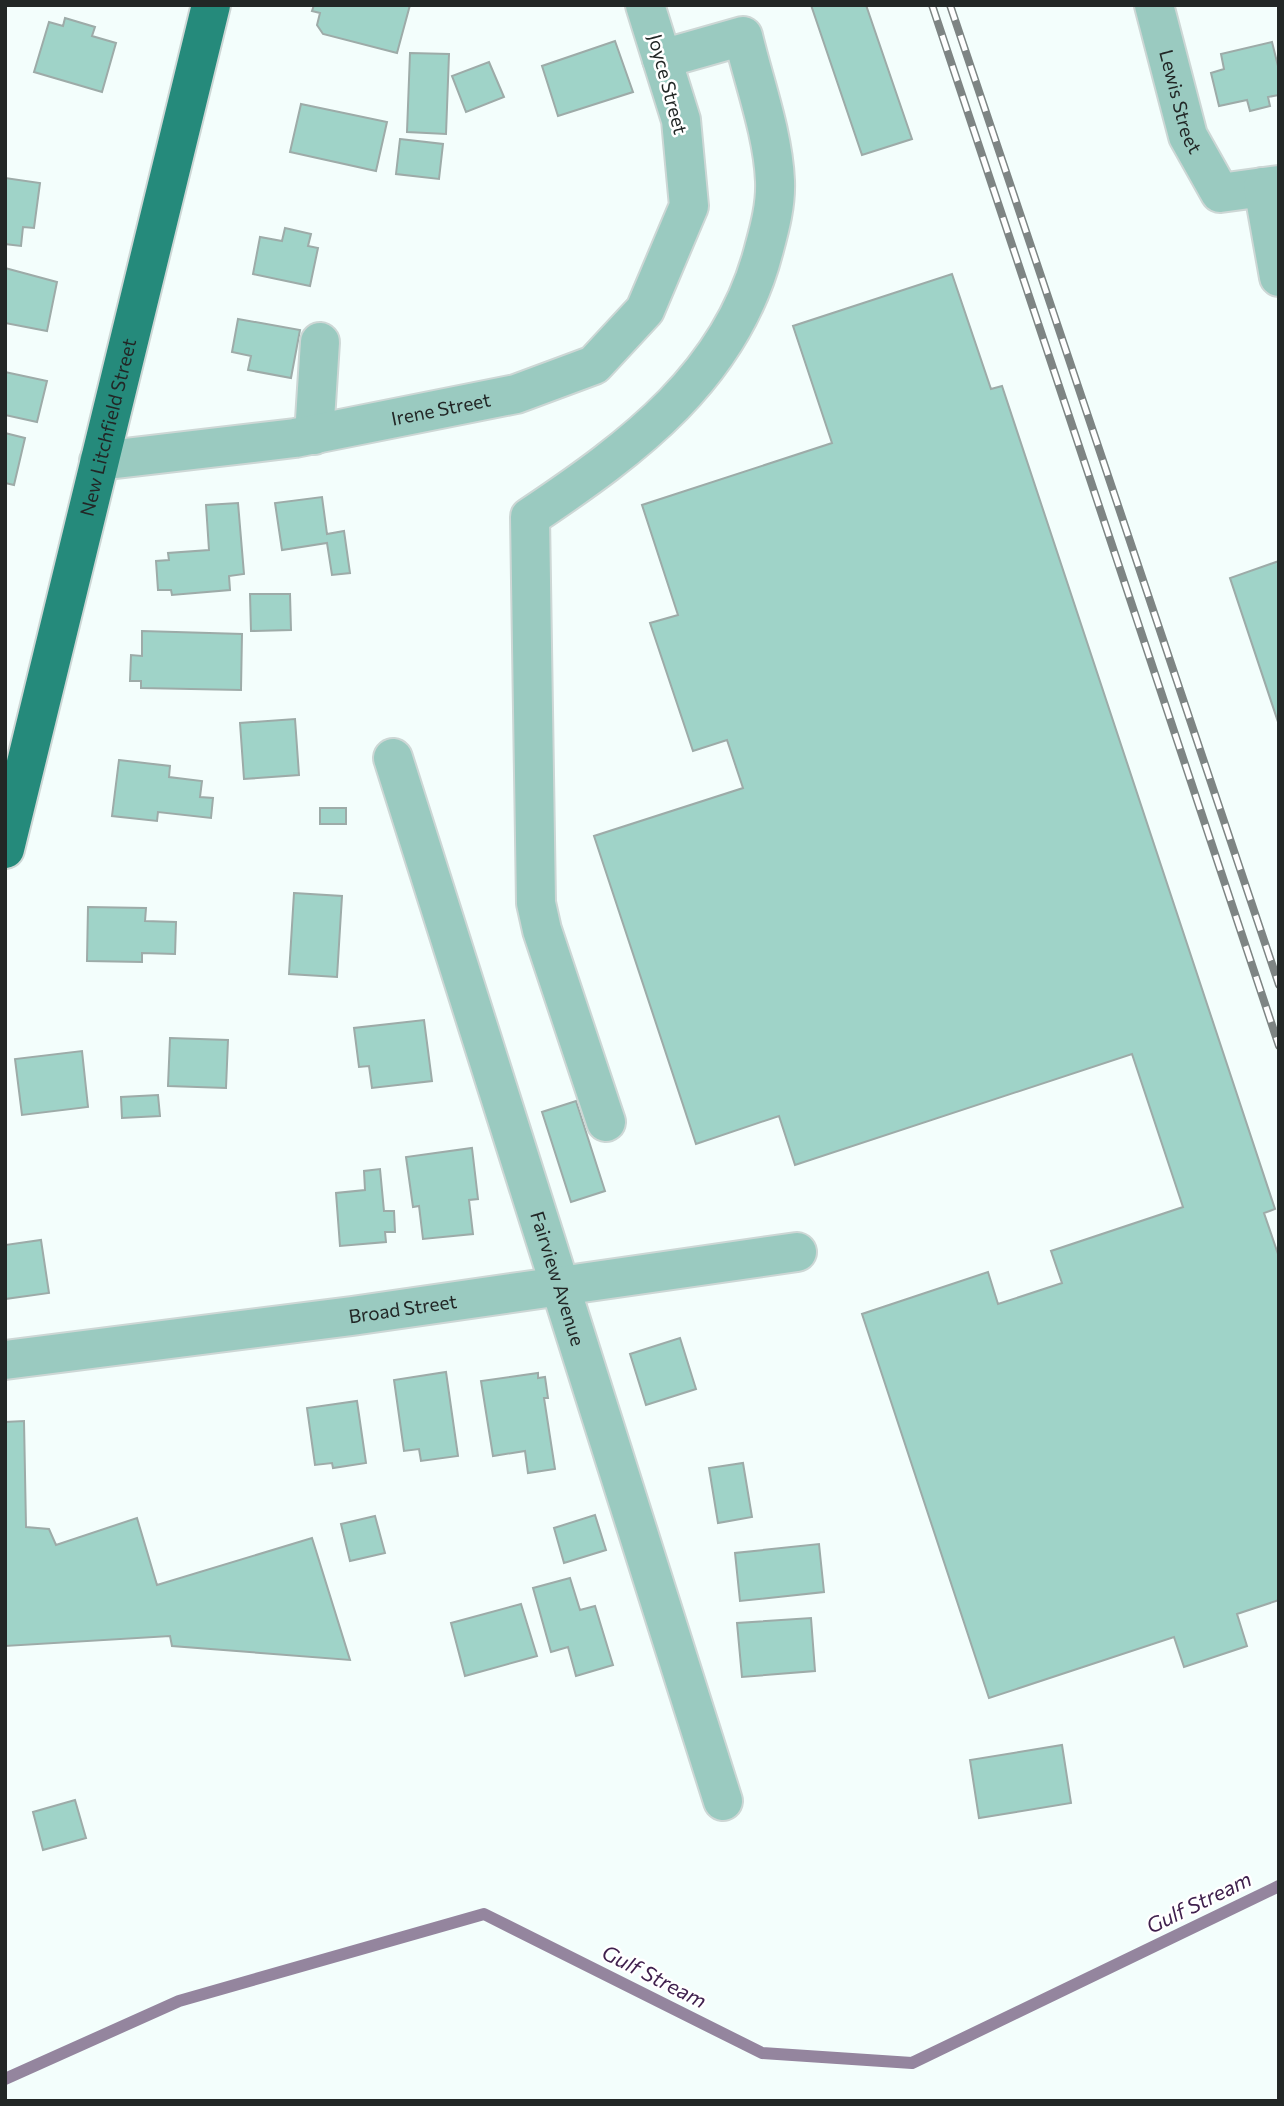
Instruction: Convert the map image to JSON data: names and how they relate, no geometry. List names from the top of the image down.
{
  "streets": {
    "highway": ["New Litchfield Street"],
    "street": [
      "Joyce Street",
      "Lewis Street",
      "Irene Street",
      "Fairview Avenue",
      "Broad Street"
    ]
  },
  "crossings": [
    ["Joyce Street", "Irene Street"],
    ["Irene Street", "New Litchfield Street"],
    ["Fairview Avenue", "Broad Street"]
  ],
  "water": ["Gulf Stream"]
}
